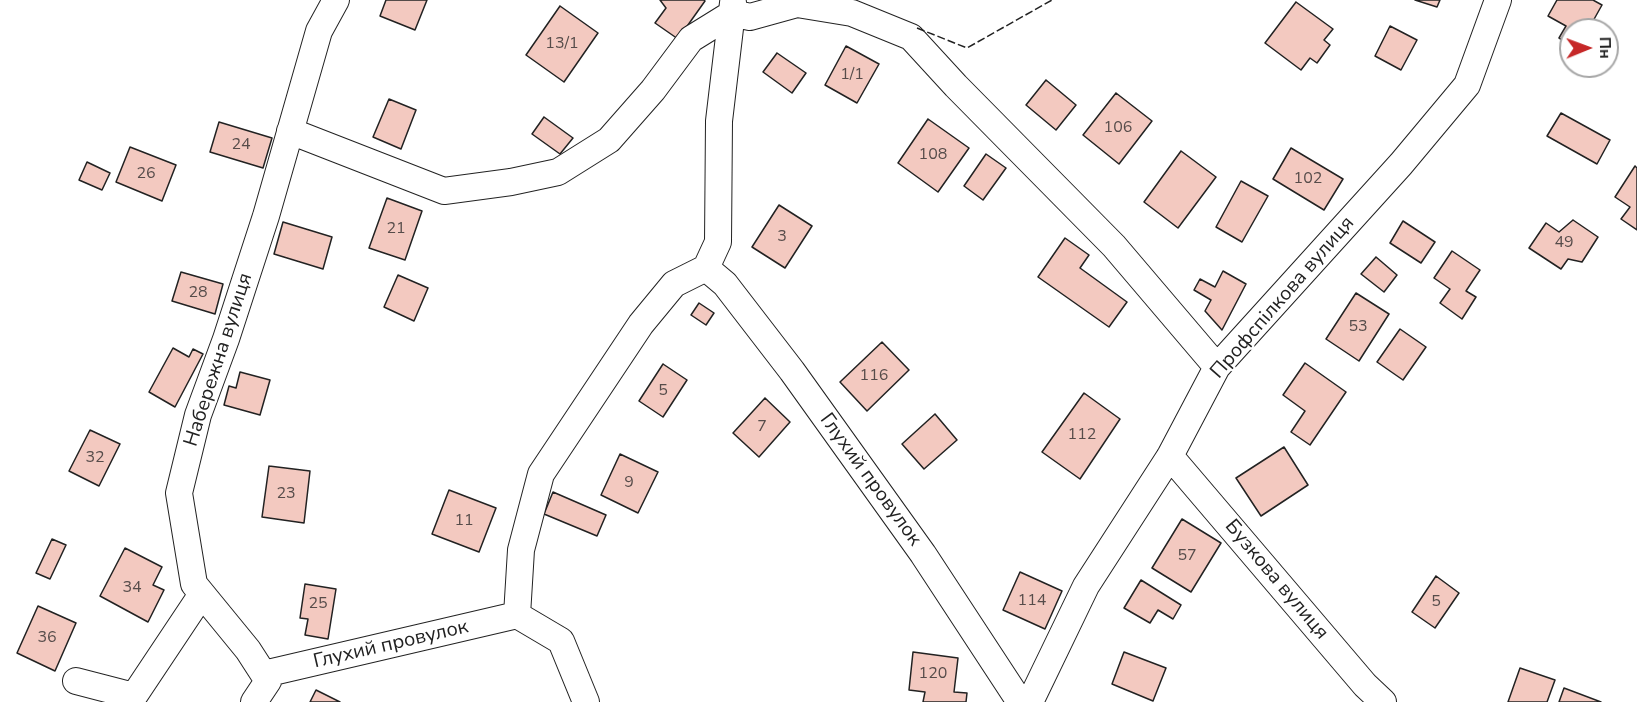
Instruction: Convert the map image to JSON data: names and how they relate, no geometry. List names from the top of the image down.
{
  "streets": {
    "street": [
      "Профспілкова вулиця",
      "Набережна вулиця",
      "Глухий провулок",
      "Бузкова вулиця"
    ]
  },
  "crossings": [
    ["Профспілкова вулиця", "Бузкова вулиця"],
    ["Набережна вулиця", "Глухий провулок"]
  ],
  "house_numbers": [
    "13/1",
    "1/1",
    "106",
    "24",
    "108",
    "26",
    "102",
    "21",
    "3",
    "49",
    "28",
    "53",
    "116",
    "5",
    "7",
    "112",
    "32",
    "9",
    "23",
    "11",
    "57",
    "34",
    "114",
    "5",
    "25",
    "36",
    "120"
  ],
  "north": "right"
}
